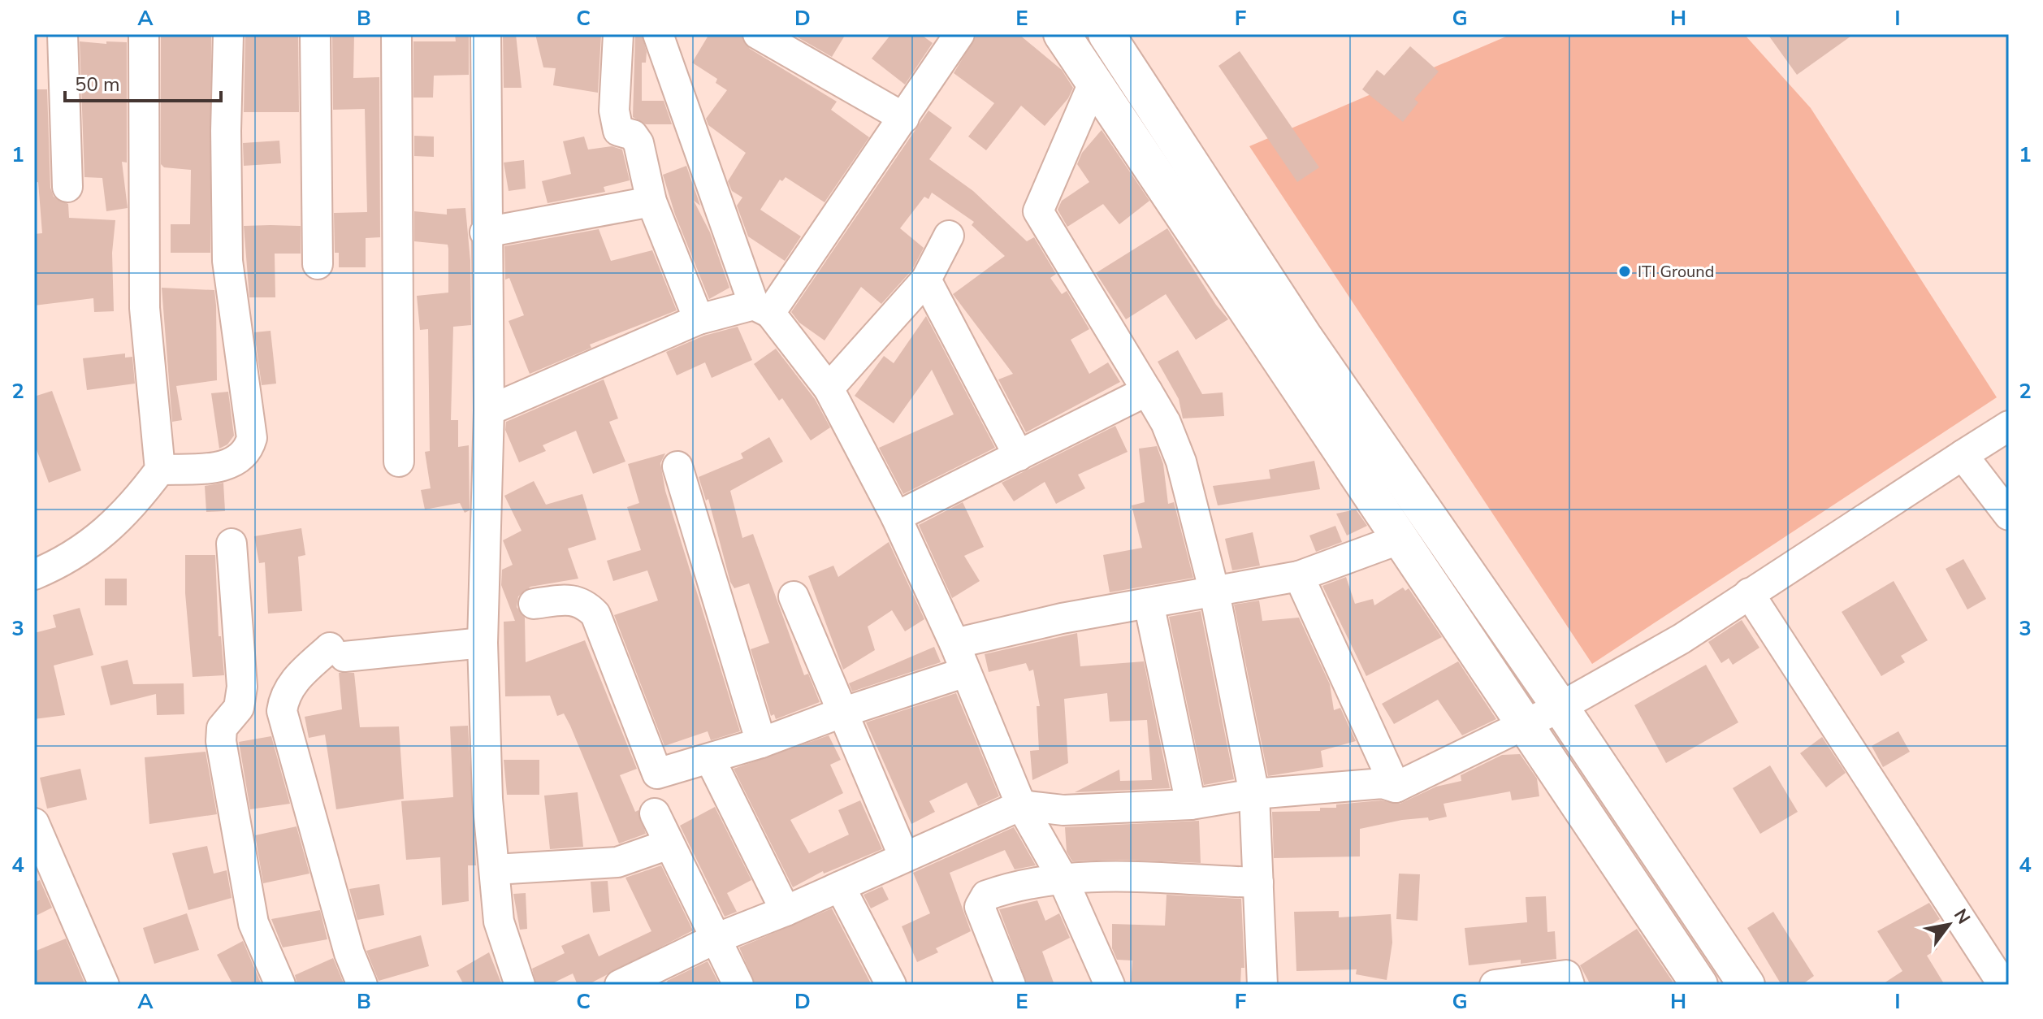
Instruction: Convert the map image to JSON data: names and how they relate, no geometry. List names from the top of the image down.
{
  "places": ["ITI Ground"],
  "scale_bar": "50 m",
  "north": "top right",
  "grid": {
    "columns": [
      "A",
      "B",
      "C",
      "D",
      "E",
      "F",
      "G",
      "H",
      "I"
    ],
    "rows": [
      "1",
      "2",
      "3",
      "4"
    ]
  }
}
